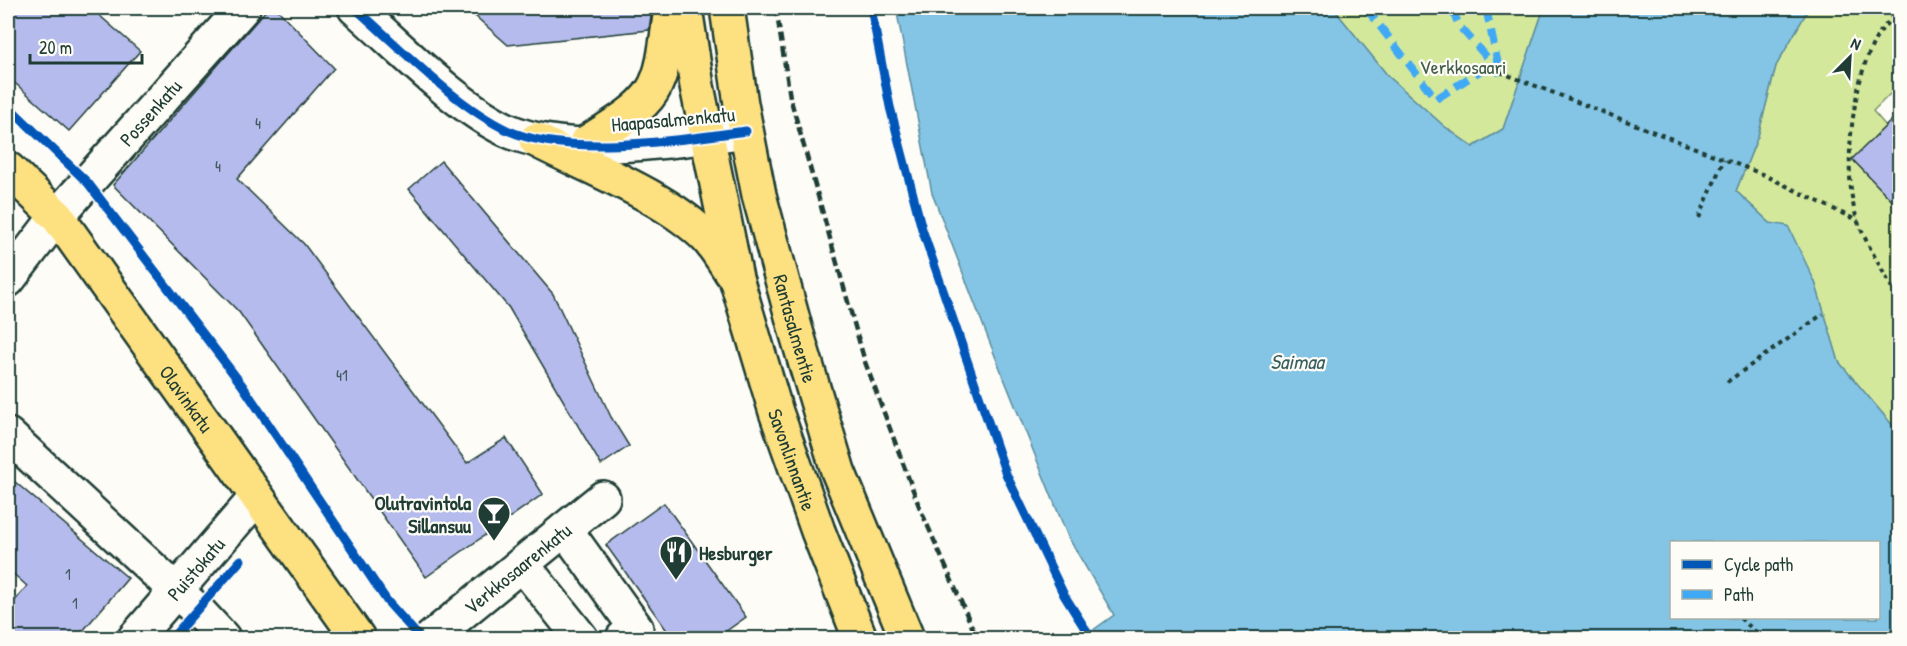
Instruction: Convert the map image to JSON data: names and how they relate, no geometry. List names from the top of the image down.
{
  "streets": {
    "main road": ["Rantasalmentie", "Olavinkatu", "Savonlinnantie"],
    "street": [
      "Possenkatu",
      "Haapasalmenkatu",
      "Puistokatu",
      "Verkkosaarenkatu"
    ]
  },
  "crossings": [
    ["Possenkatu", "Olavinkatu"],
    ["Haapasalmenkatu", "Rantasalmentie"],
    ["Olavinkatu", "Puistokatu"]
  ],
  "water": ["Saimaa"],
  "parks": ["Verkkosaari"],
  "places": {
    "bar": ["Olutravintola Sillansuu"],
    "restaurant": ["Hesburger"]
  },
  "house_numbers": [
    "4",
    "4",
    "41",
    "1",
    "1"
  ],
  "legend": ["Cycle path", "Path"],
  "scale_bar": "20 m",
  "north": "top right"
}
